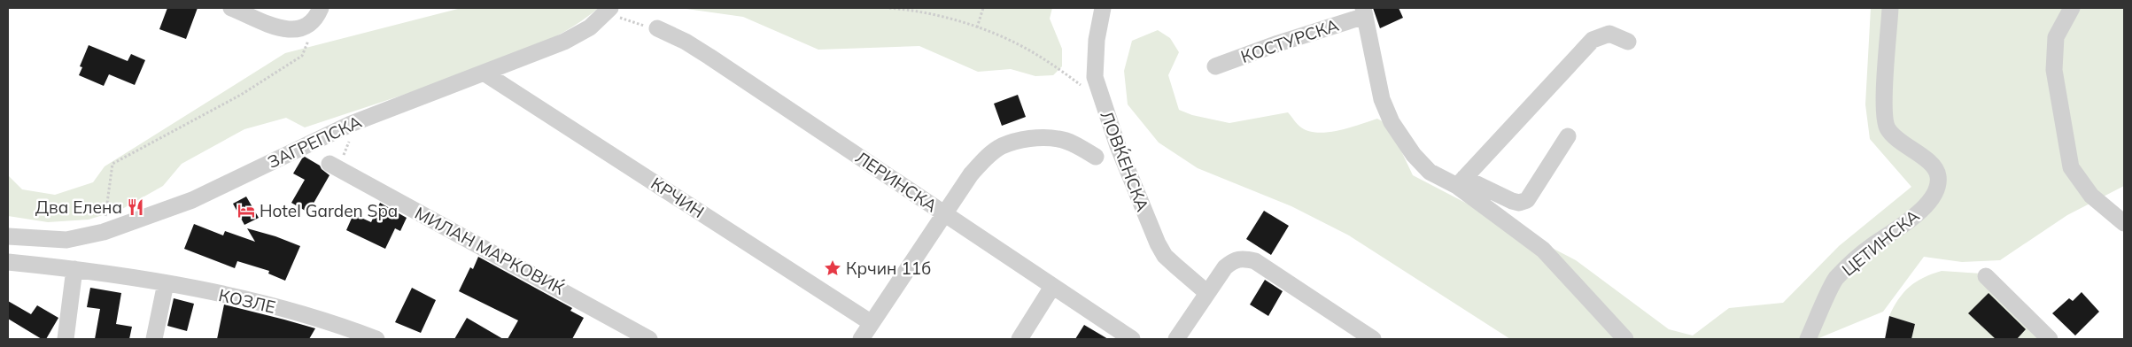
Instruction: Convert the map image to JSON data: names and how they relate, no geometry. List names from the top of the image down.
{
  "streets": {
    "street": [
      "КОСТУРСКА",
      "ЗАГРЕПСКА",
      "ЛОВЌЕНСКА",
      "ЛЕРИНСКА",
      "КРЧИН",
      "ЦЕТИНСКА",
      "МИЛАН МАРКОВИЌ",
      "КОЗЛЕ"
    ]
  },
  "crossings": [
    ["ЗАГРЕПСКА", "КРЧИН"]
  ],
  "places": {
    "restaurant": ["Два Елена"],
    "hotel": ["Hotel Garden Spa"],
    "place": ["Крчин 11б"]
  }
}
